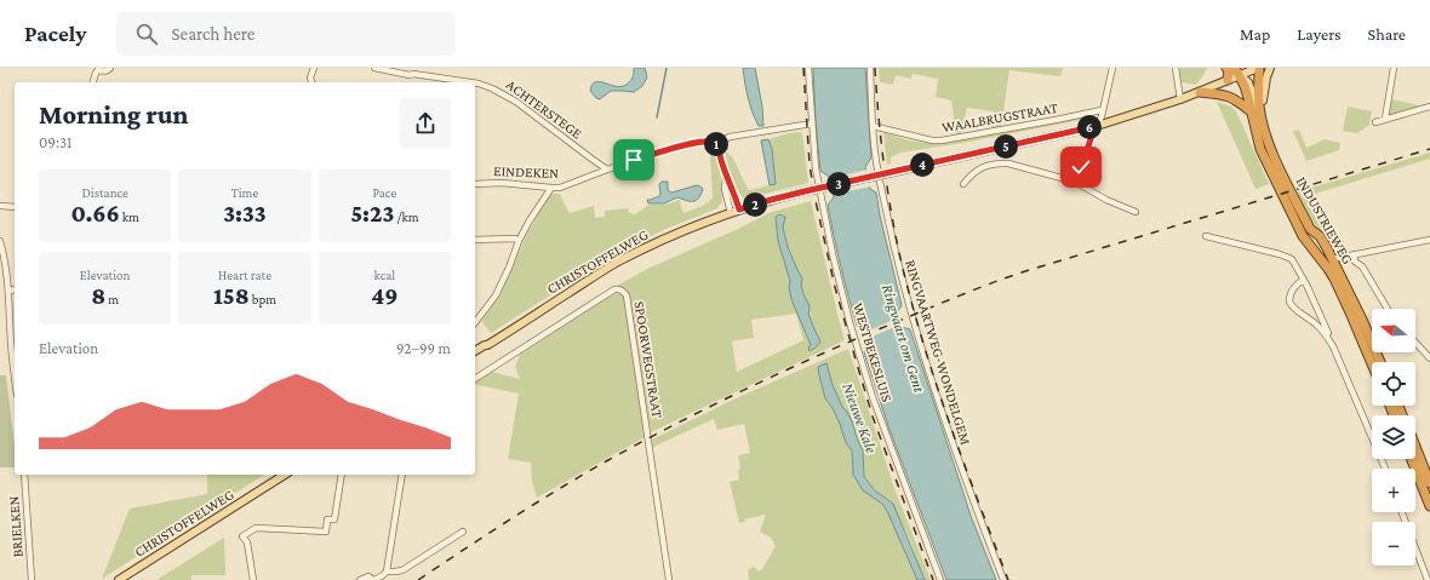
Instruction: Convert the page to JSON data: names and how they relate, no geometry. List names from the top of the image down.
{
  "streets": {
    "highway": ["INDUSTRIEWEG"],
    "main road": ["CHRISTOFFELWEG"],
    "street": [
      "ACHTERSTEGE",
      "WAALBRUGSTRAAT",
      "EINDEKEN",
      "WESTBEKESLUIS",
      "RINGVAARTWEG-WONDELGEM",
      "SPOORWEGSTRAAT",
      "BRIELKEN"
    ]
  },
  "crossings": [
    ["ACHTERSTEGE", "EINDEKEN"],
    ["WAALBRUGSTRAAT", "RINGVAARTWEG-WONDELGEM"],
    ["INDUSTRIEWEG", "CHRISTOFFELWEG"]
  ],
  "water": ["Ringvaart om Gent", "Nieuwe Kale"],
  "north": "left",
  "page": {
    "header": "Pacely",
    "search": "Search here",
    "nav": ["Map", "Layers", "Share"],
    "heading": ["Morning run", "09:31"],
    "pins": [
      "6",
      "1",
      "5",
      "4",
      "3",
      "2"
    ],
    "stats": [
      ["Distance", "0.66 km"],
      ["Time", "3:33"],
      ["Pace", "5:23 /km"],
      ["Elevation", "8 m"],
      ["Heart rate", "158 bpm"],
      ["kcal", "49"]
    ],
    "map_buttons": ["+", "−"],
    "chart": ["Elevation", "92–99 m"]
  }
}
